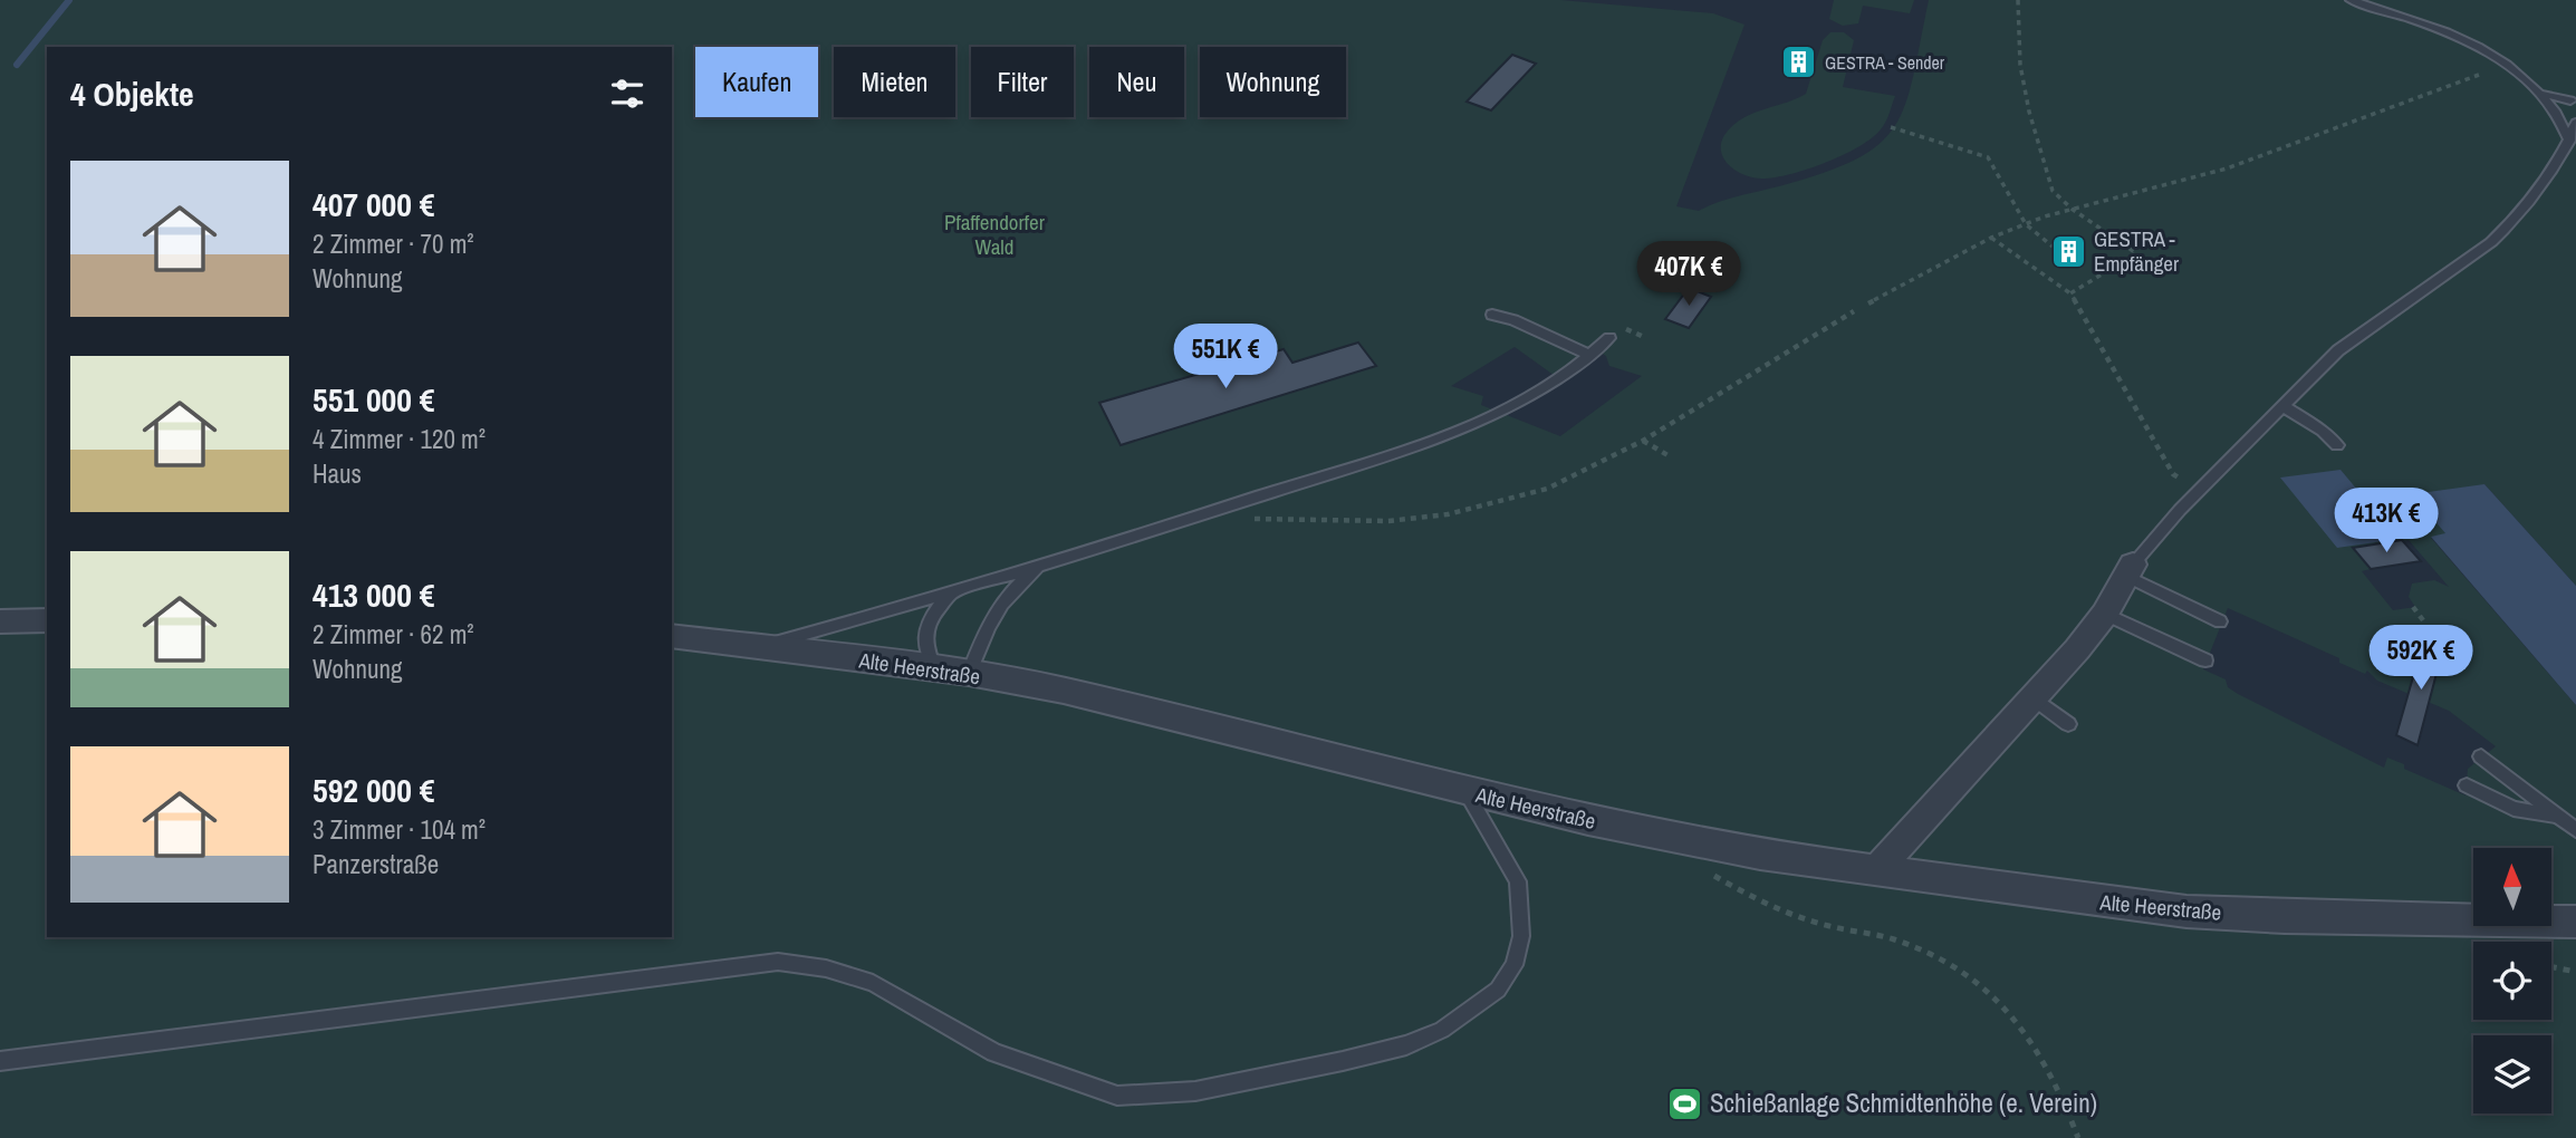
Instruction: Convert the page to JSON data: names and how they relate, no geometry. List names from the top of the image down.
{
  "streets": {
    "street": ["Alte Heerstraße"]
  },
  "parks": ["Pfaffendorfer Wald"],
  "places": {
    "building": ["GESTRA - Sender", "GESTRA - Empfänger"],
    "sports": ["Schießanlage Schmidtenhöhe (e. Verein)"]
  },
  "north": "top",
  "page": {
    "chip": [
      "Kaufen",
      "Mieten",
      "Filter",
      "Neu",
      "Wohnung"
    ],
    "heading": "4 Objekte",
    "list": [
      {
        "name": "407 000 €",
        "note": "2 Zimmer · 70 m² · Wohnung"
      },
      {
        "name": "551 000 €",
        "note": "4 Zimmer · 120 m² · Haus"
      },
      {
        "name": "413 000 €",
        "note": "2 Zimmer · 62 m² · Wohnung"
      },
      {
        "name": "592 000 €",
        "note": "3 Zimmer · 104 m² · Panzerstraße"
      }
    ],
    "price": [
      "407K €",
      "551K €",
      "413K €",
      "592K €"
    ]
  }
}
